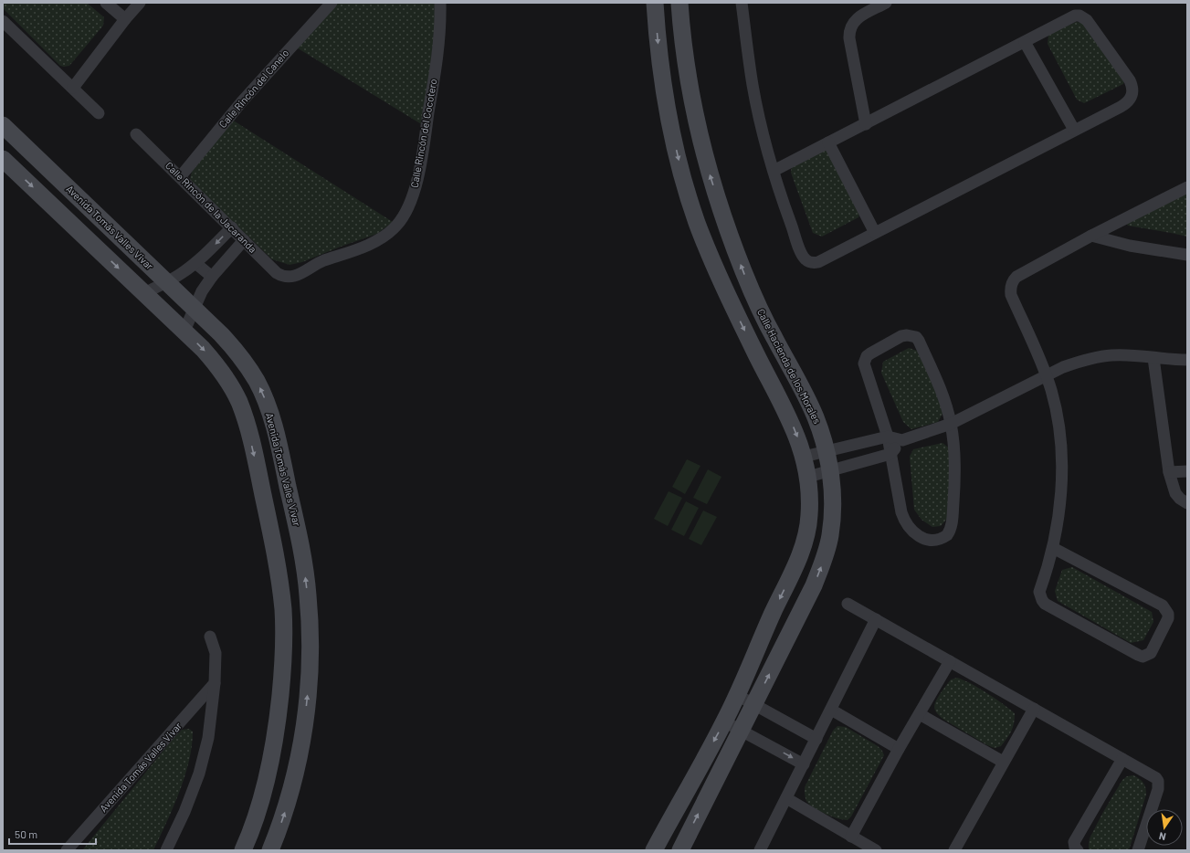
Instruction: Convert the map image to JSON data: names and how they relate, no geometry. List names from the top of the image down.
{
  "streets": {
    "street": [
      "Calle Rincón del Canelo",
      "Calle Rincón del Cocotero",
      "Calle Rincón de la Jacaranda",
      "Avenida Tomás Valles Vivar",
      "Calle Hacienda de los Morales"
    ]
  },
  "crossings": [
    ["Calle Rincón del Canelo", "Calle Rincón de la Jacaranda"],
    ["Calle Rincón del Cocotero", "Calle Rincón de la Jacaranda"]
  ],
  "scale_bar": "50 m",
  "north": "bottom"
}
